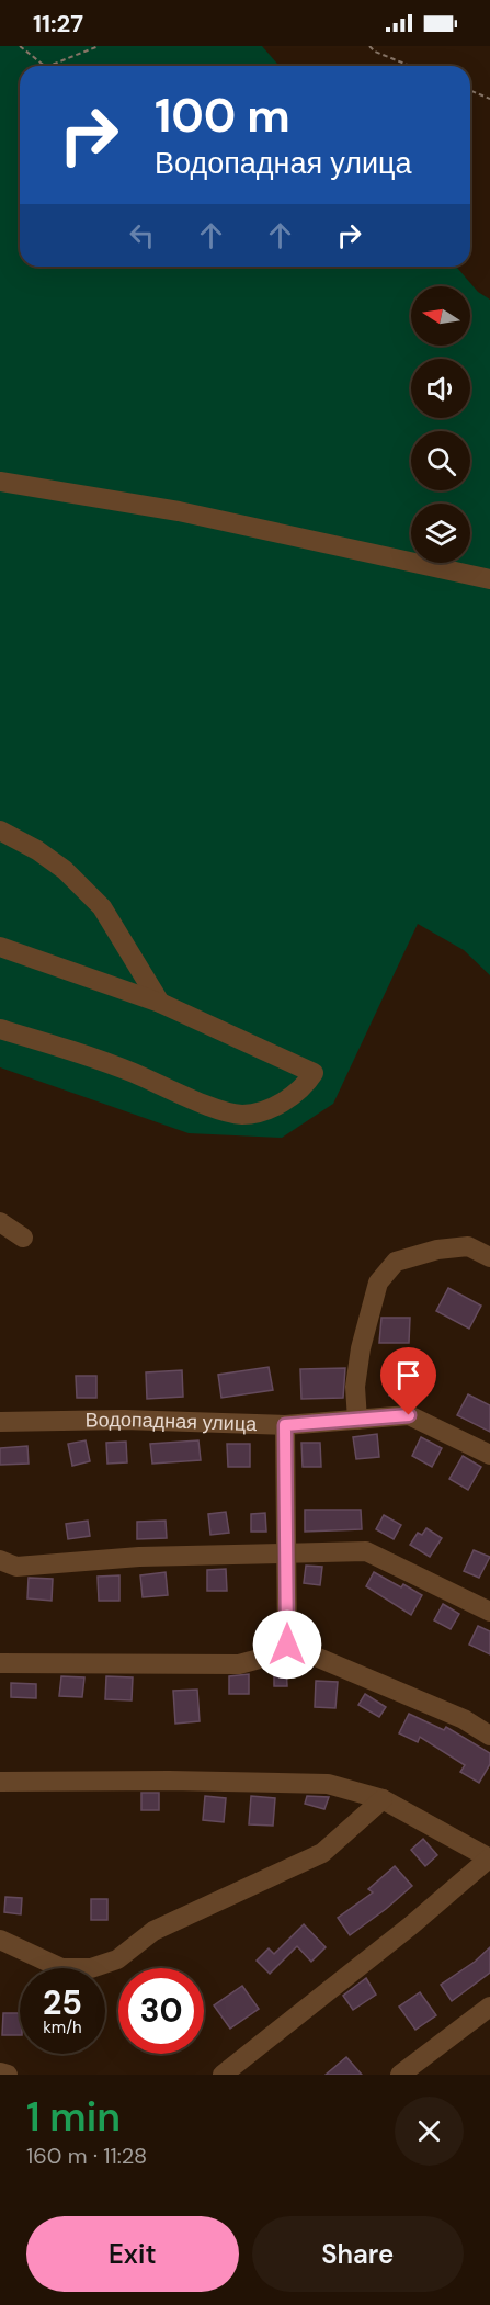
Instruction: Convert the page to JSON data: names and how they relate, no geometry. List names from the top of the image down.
{
  "streets": {
    "street": ["Водопадная улица"]
  },
  "north": "left",
  "page": {
    "status": "11:27",
    "turn": ["100 m", "Водопадная улица"],
    "speed": "25 km/h",
    "limit": "30",
    "heading": ["1 min", "160 m · 11:28"],
    "buttons": ["Exit", "Share"]
  }
}
